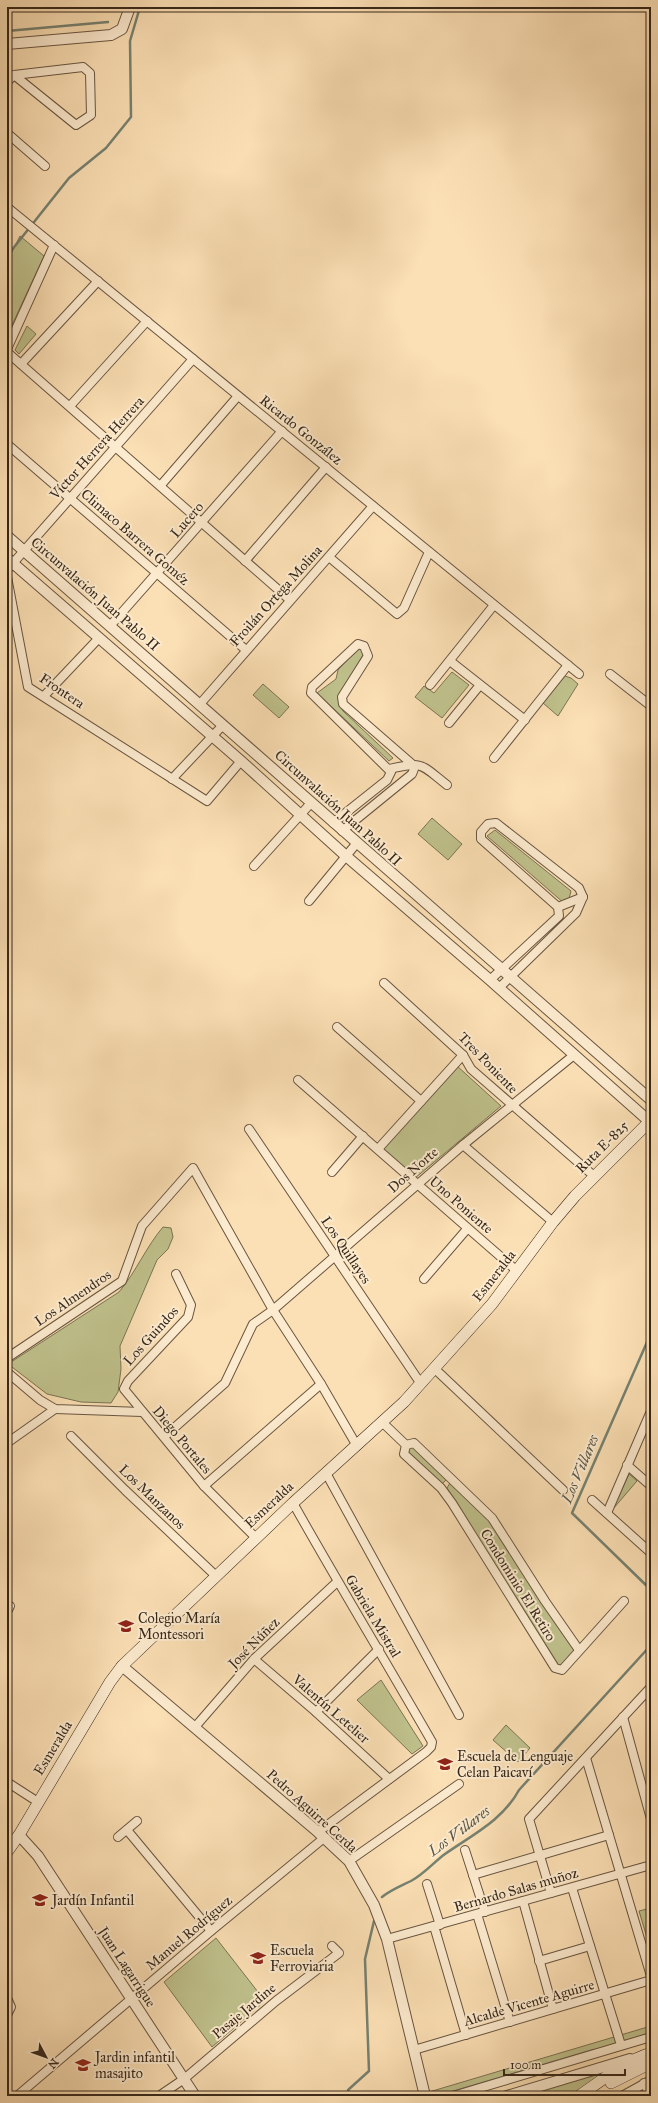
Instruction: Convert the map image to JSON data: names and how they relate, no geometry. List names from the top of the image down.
{
  "streets": {
    "main road": ["Ruta E-825", "Esmeralda"],
    "street": [
      "Ricardo González",
      "Víctor Herrera Herrera",
      "Lucero",
      "Climaco Barrera Goméz",
      "Circunvalación Juan Pablo II",
      "Froilán Ortega Molina",
      "Frontera",
      "Tres Poniente",
      "Dos Norte",
      "Uno Poniente",
      "Los Quillayes",
      "Los Almendros",
      "Los Guindos",
      "Diego Portales",
      "Los Manzanos",
      "Condominio El Retiro",
      "Gabriela Mistral",
      "José Núñez",
      "Valentín Letelier",
      "Pedro Aguirre Cerda",
      "Bernardo Salas muñoz",
      "Manuel Rodríguez",
      "Juan Lagarrigue",
      "Alcalde Vicente Aguirre",
      "Pasaje Jardine"
    ]
  },
  "crossings": [
    ["Ricardo González", "Víctor Herrera Herrera"],
    ["Ricardo González", "Lucero"],
    ["Ricardo González", "Froilán Ortega Molina"],
    ["Víctor Herrera Herrera", "Climaco Barrera Goméz"],
    ["Víctor Herrera Herrera", "Circunvalación Juan Pablo II"],
    ["Lucero", "Climaco Barrera Goméz"],
    ["Lucero", "Circunvalación Juan Pablo II"],
    ["Climaco Barrera Goméz", "Froilán Ortega Molina"],
    ["Circunvalación Juan Pablo II", "Froilán Ortega Molina"],
    ["Circunvalación Juan Pablo II", "Frontera"],
    ["Circunvalación Juan Pablo II", "Ruta E-825"],
    ["Circunvalación Juan Pablo II", "Dos Norte"],
    ["Tres Poniente", "Ruta E-825"],
    ["Tres Poniente", "Dos Norte"],
    ["Ruta E-825", "Esmeralda"],
    ["Dos Norte", "Uno Poniente"],
    ["Dos Norte", "Los Quillayes"],
    ["Dos Norte", "Los Almendros"],
    ["Dos Norte", "Diego Portales"],
    ["Uno Poniente", "Esmeralda"],
    ["Los Quillayes", "Esmeralda"],
    ["Esmeralda", "Diego Portales"],
    ["Esmeralda", "Los Manzanos"],
    ["Esmeralda", "Condominio El Retiro"],
    ["Esmeralda", "Gabriela Mistral"],
    ["Esmeralda", "Pedro Aguirre Cerda"],
    ["Esmeralda", "Juan Lagarrigue"],
    ["Los Guindos", "Diego Portales"],
    ["Gabriela Mistral", "José Núñez"],
    ["Gabriela Mistral", "Manuel Rodríguez"],
    ["José Núñez", "Valentín Letelier"],
    ["José Núñez", "Pedro Aguirre Cerda"],
    ["Valentín Letelier", "Manuel Rodríguez"],
    ["Pedro Aguirre Cerda", "Bernardo Salas muñoz"],
    ["Pedro Aguirre Cerda", "Manuel Rodríguez"],
    ["Pedro Aguirre Cerda", "Alcalde Vicente Aguirre"],
    ["Manuel Rodríguez", "Juan Lagarrigue"],
    ["Juan Lagarrigue", "Pasaje Jardine"]
  ],
  "water": ["Los Villares"],
  "places": {
    "school or university": [
      "Colegio María Montessori",
      "Escuela de Lenguaje Celan Paicaví",
      "Jardín Infantil",
      "Escuela Ferroviaria",
      "Jardin infantil masajito"
    ]
  },
  "scale_bar": "100 m",
  "north": "bottom right"
}
